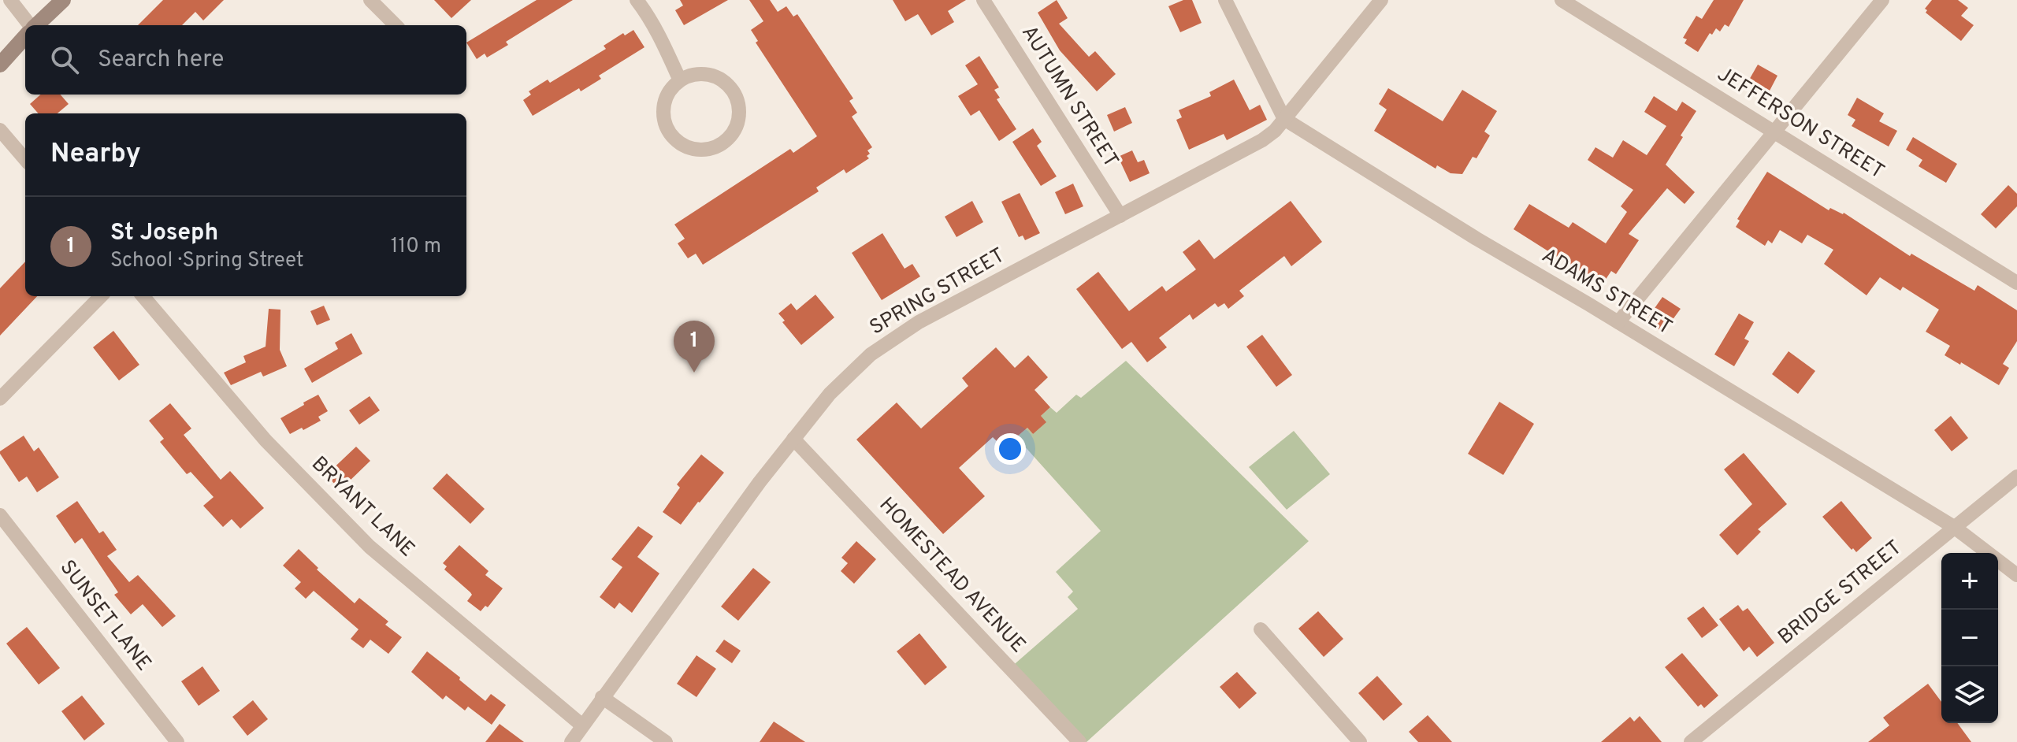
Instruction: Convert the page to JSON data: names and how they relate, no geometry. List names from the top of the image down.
{
  "streets": {
    "street": [
      "AUTUMN STREET",
      "JEFFERSON STREET",
      "SPRING STREET",
      "ADAMS STREET",
      "BRYANT LANE",
      "HOMESTEAD AVENUE",
      "BRIDGE STREET",
      "SUNSET LANE"
    ]
  },
  "crossings": [
    ["AUTUMN STREET", "SPRING STREET"],
    ["SPRING STREET", "ADAMS STREET"],
    ["SPRING STREET", "BRYANT LANE"],
    ["SPRING STREET", "HOMESTEAD AVENUE"],
    ["ADAMS STREET", "BRIDGE STREET"]
  ],
  "page": {
    "search": "Search here",
    "heading": "Nearby",
    "list": [
      {
        "mark": "1",
        "name": "St Joseph",
        "note": "School · Spring Street",
        "value": "110 m"
      }
    ],
    "pins": "1",
    "map_buttons": ["+", "−"]
  }
}
